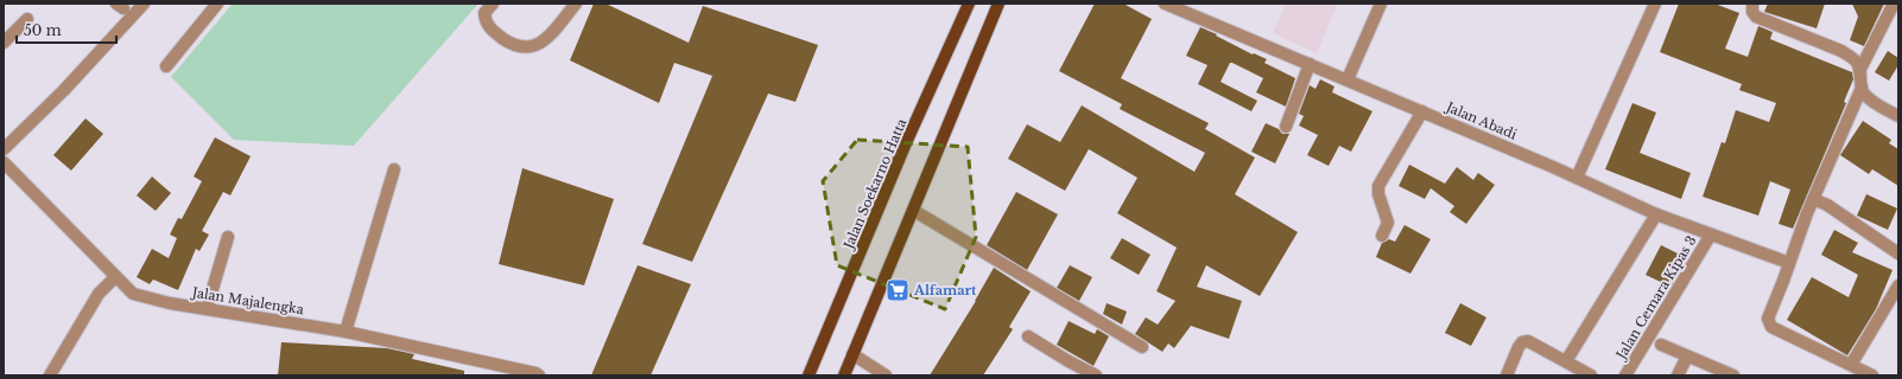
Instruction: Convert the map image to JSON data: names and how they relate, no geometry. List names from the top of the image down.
{
  "streets": {
    "main road": ["Jalan Soekarno Hatta"],
    "street": ["Jalan Abadi", "Jalan Cemara Kipas 3", "Jalan Majalengka"]
  },
  "crossings": [
    ["Jalan Abadi", "Jalan Cemara Kipas 3"]
  ],
  "places": {
    "supermarket": ["Alfamart"]
  },
  "scale_bar": "50 m"
}
